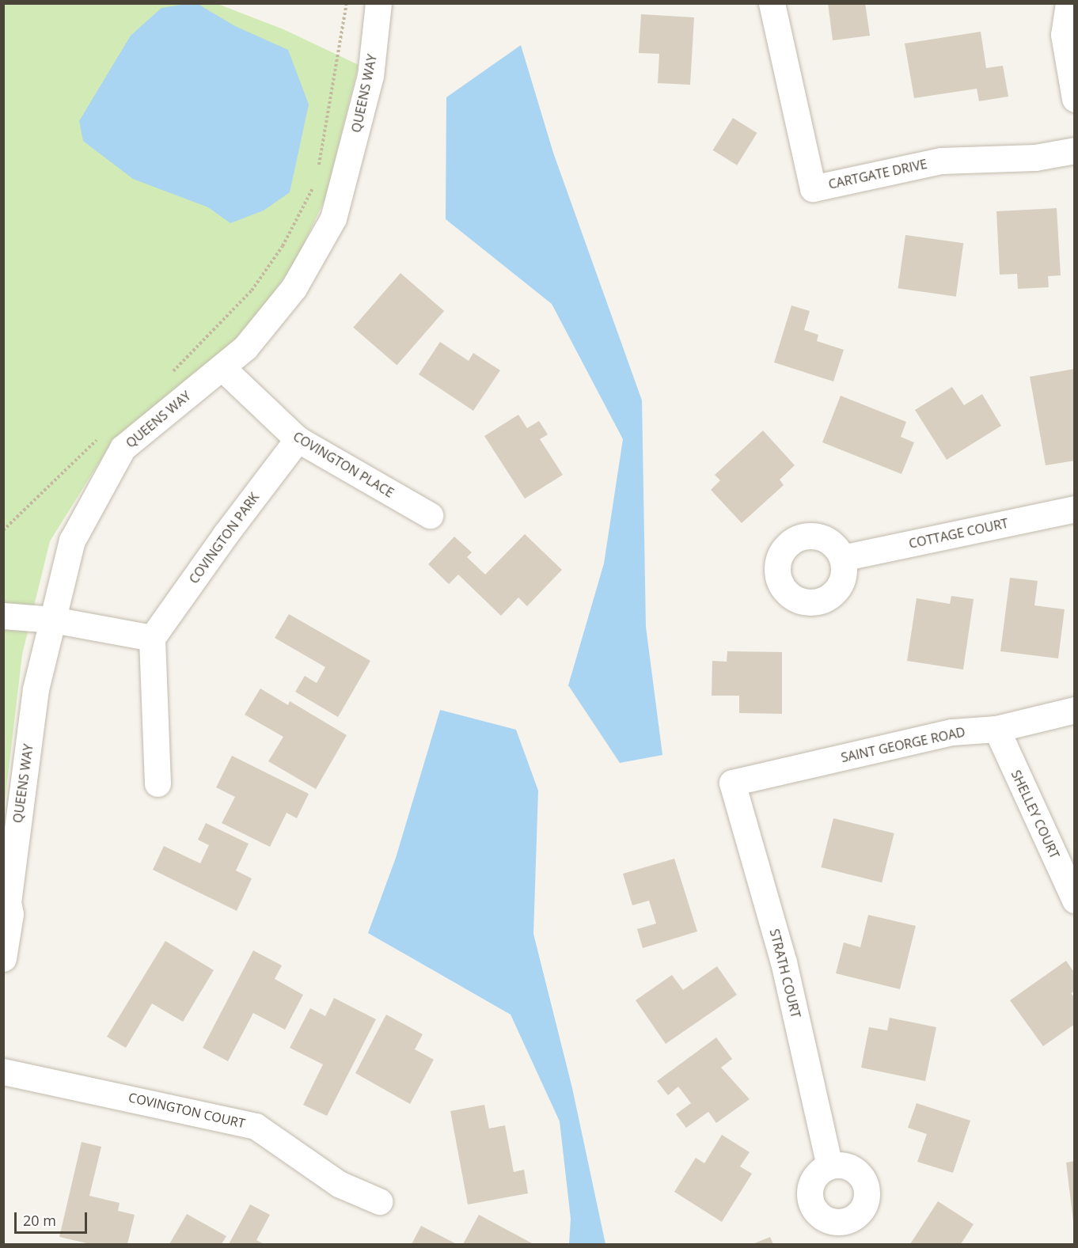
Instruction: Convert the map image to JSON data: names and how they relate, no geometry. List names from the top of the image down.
{
  "streets": {
    "street": [
      "QUEENS WAY",
      "CARTGATE DRIVE",
      "COVINGTON PLACE",
      "COTTAGE COURT",
      "COVINGTON PARK",
      "SAINT GEORGE ROAD",
      "SHELLEY COURT",
      "STRATH COURT",
      "COVINGTON COURT"
    ]
  },
  "crossings": [
    ["QUEENS WAY", "COVINGTON PLACE"],
    ["COVINGTON PLACE", "COVINGTON PARK"],
    ["SAINT GEORGE ROAD", "SHELLEY COURT"],
    ["SAINT GEORGE ROAD", "STRATH COURT"]
  ],
  "scale_bar": "20 m"
}
